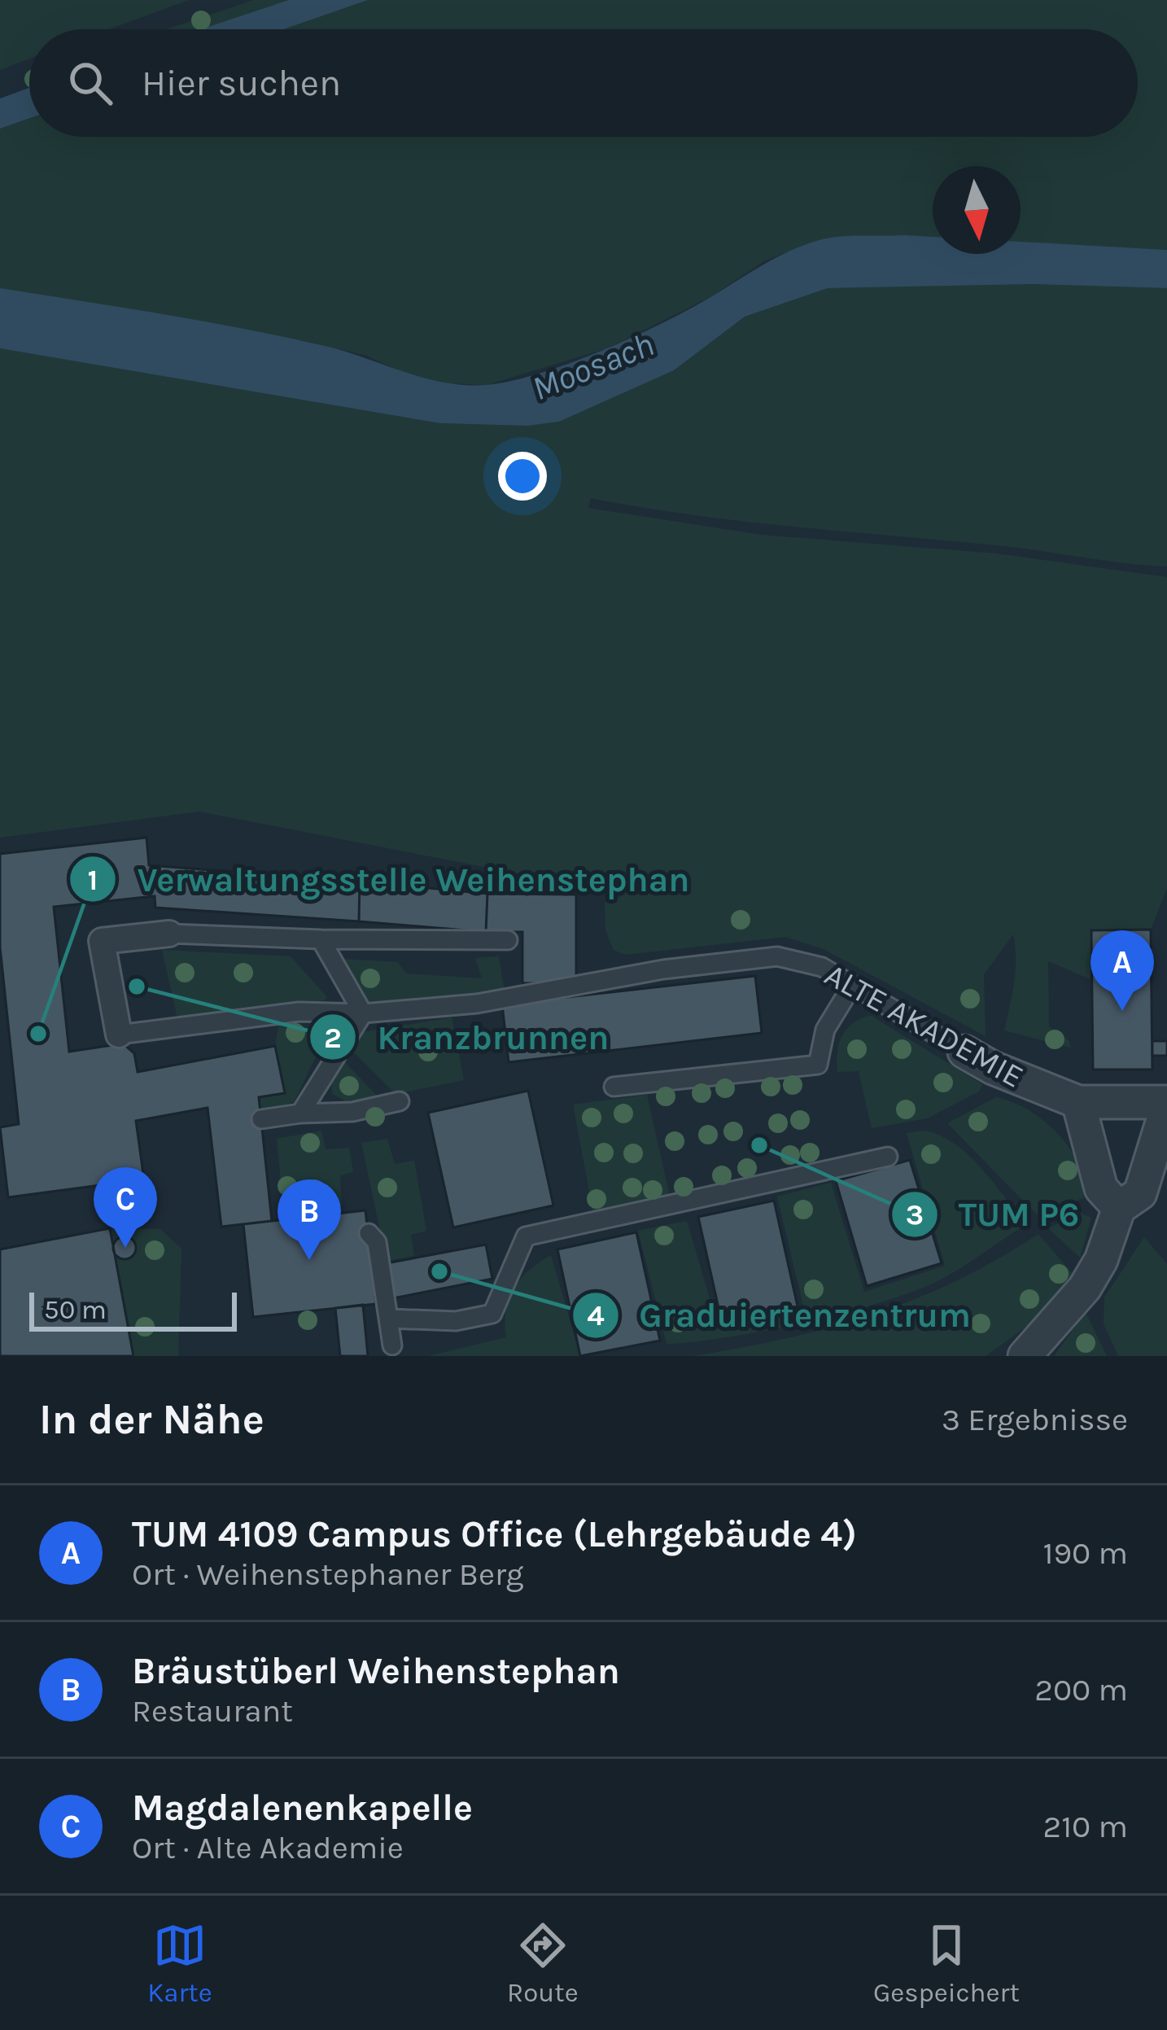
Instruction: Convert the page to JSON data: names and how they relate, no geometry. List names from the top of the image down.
{
  "streets": {
    "street": ["ALTE AKADEMIE"]
  },
  "water": ["Moosach"],
  "places": [
    "Kranzbrunnen",
    "Verwaltungsstelle Weihenstephan",
    "TUM P6",
    "Graduiertenzentrum"
  ],
  "scale_bar": "50 m",
  "north": "bottom",
  "page": {
    "search": "Hier suchen",
    "pins": ["A", "C", "B"],
    "scale": "50 m",
    "heading": ["In der Nähe", "3 Ergebnisse"],
    "list": [
      {
        "mark": "A",
        "name": "TUM 4109 Campus Office (Lehrgebäude 4)",
        "note": "Ort · Weihenstephaner Berg",
        "value": "190 m"
      },
      {
        "mark": "B",
        "name": "Bräustüberl Weihenstephan",
        "note": "Restaurant",
        "value": "200 m"
      },
      {
        "mark": "C",
        "name": "Magdalenenkapelle",
        "note": "Ort · Alte Akademie",
        "value": "210 m"
      }
    ],
    "nav": ["Karte", "Route", "Gespeichert"]
  }
}
